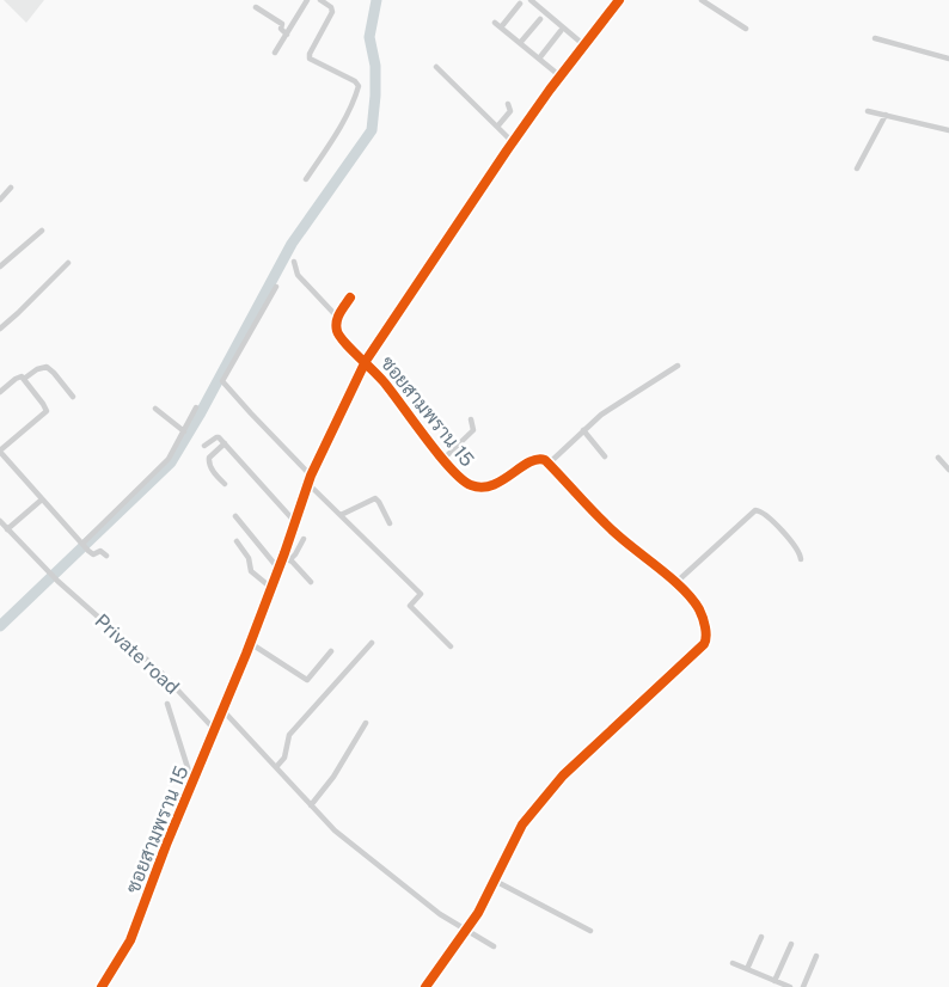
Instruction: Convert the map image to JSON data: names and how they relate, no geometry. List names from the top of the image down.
{
  "streets": {
    "street": ["ซอยสามพราน 15", "Private road"]
  },
  "crossings": [
    ["ซอยสามพราน 15", "Private road"]
  ]
}
